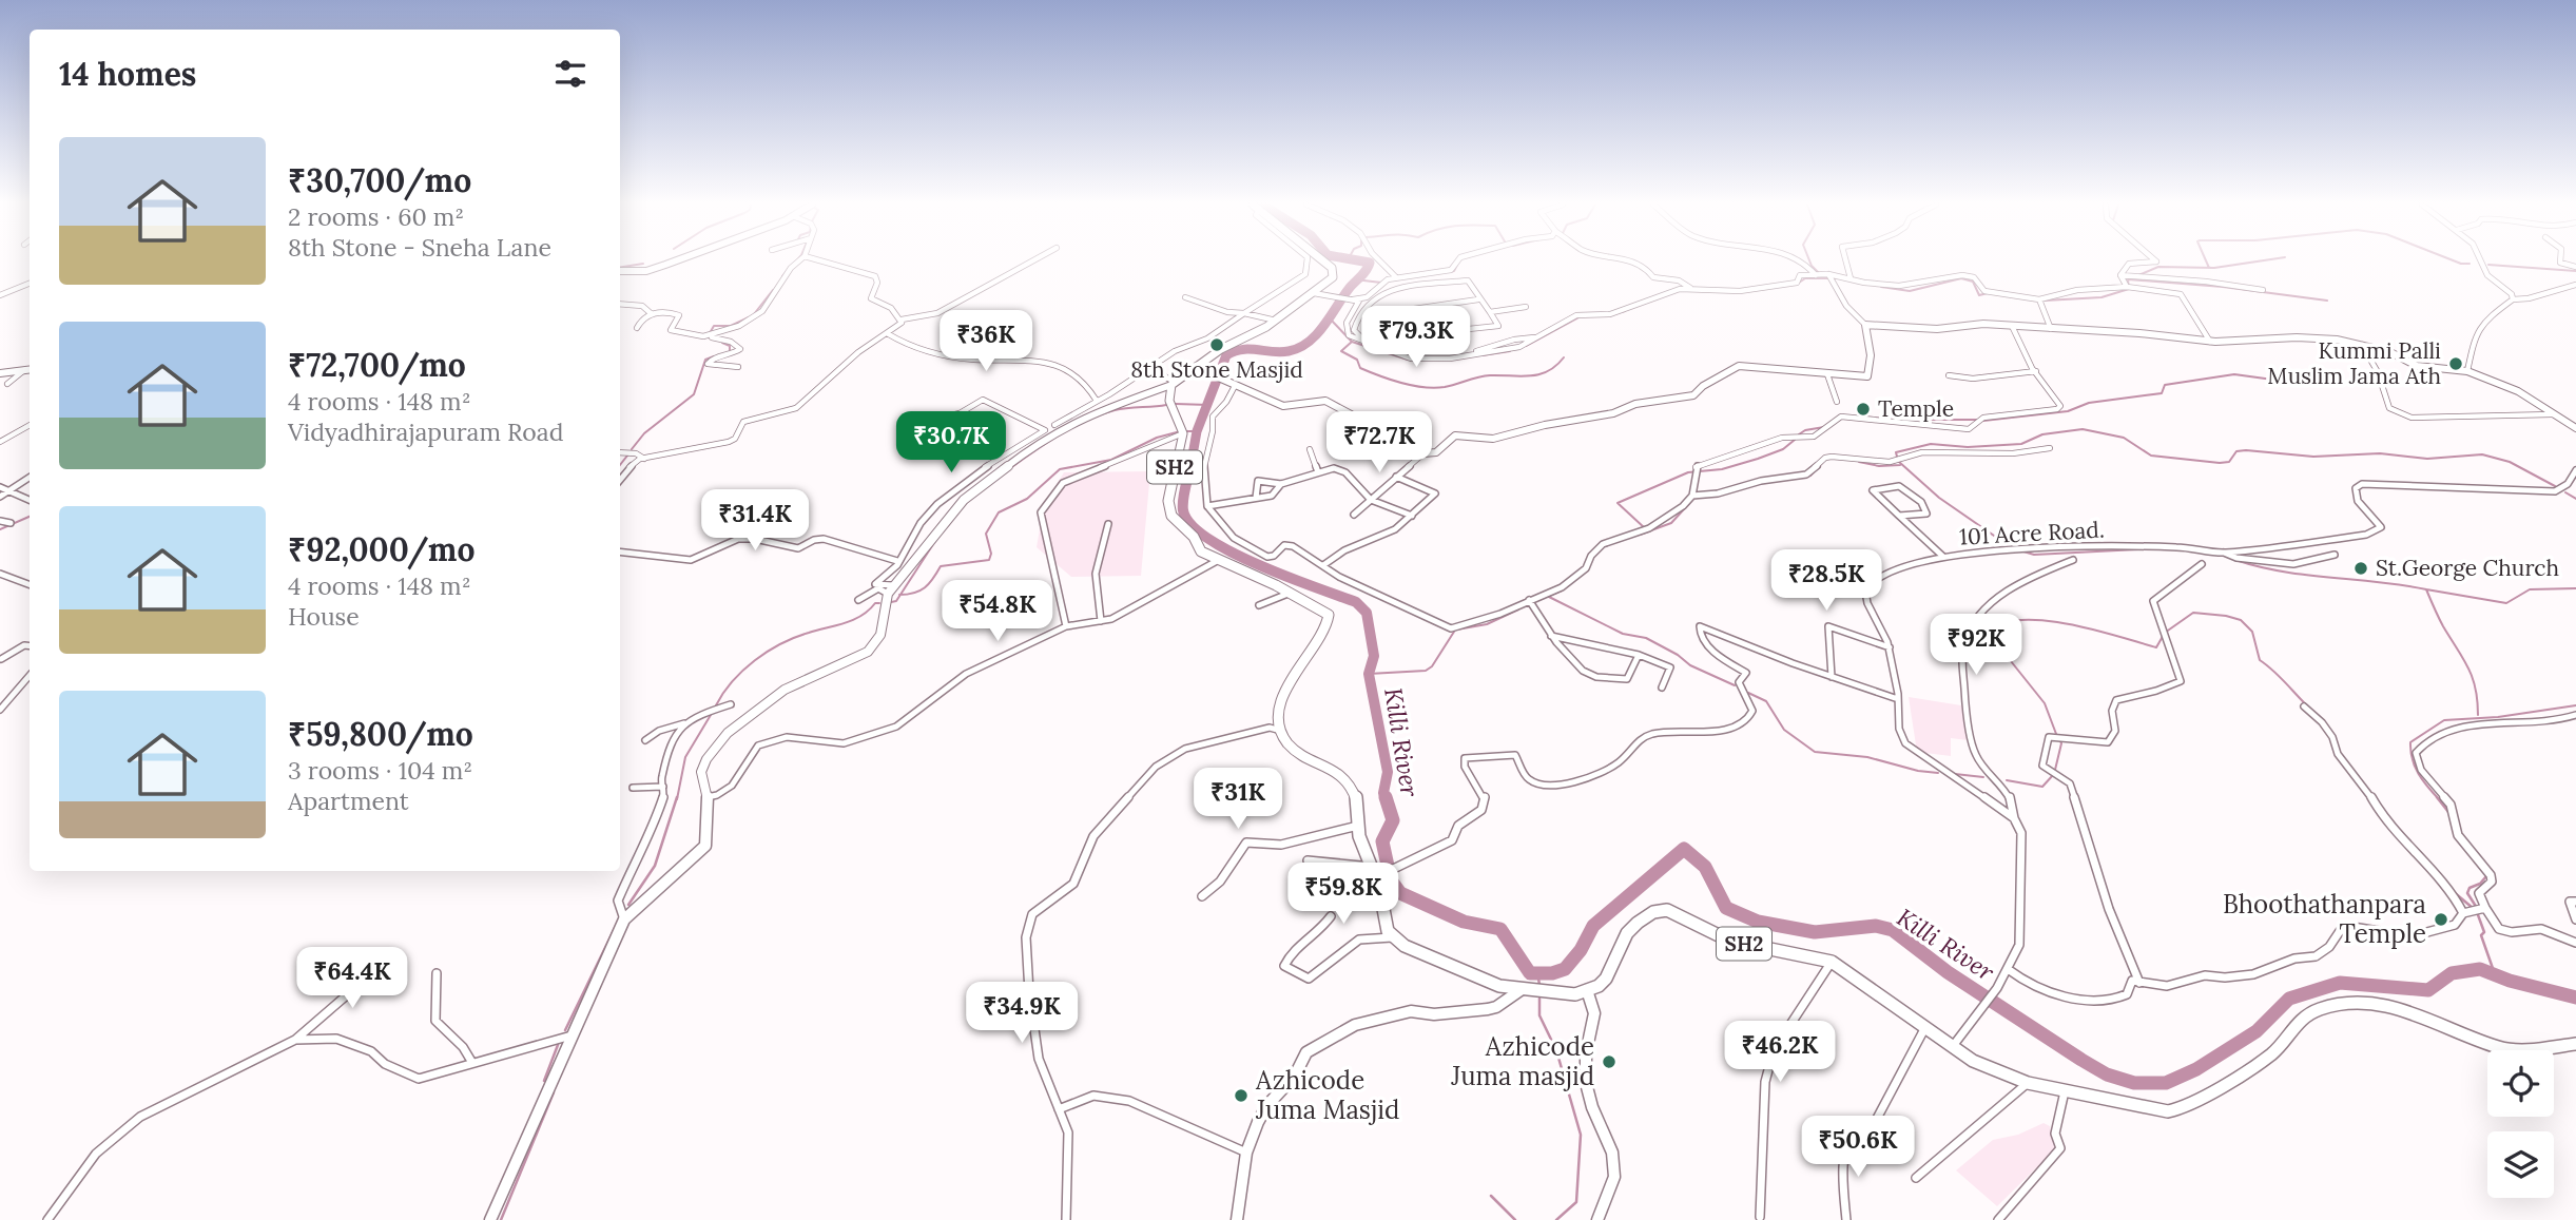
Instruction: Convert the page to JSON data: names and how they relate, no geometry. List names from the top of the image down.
{
  "streets": {
    "main road": ["SH2"],
    "street": ["101 Acre Road."]
  },
  "water": ["Killi River"],
  "places": [
    "8th Stone Masjid",
    "Kummi Palli Muslim Jama Ath",
    "Temple",
    "St.George Church",
    "Bhoothathanpara Temple",
    "Azhicode Juma masjid",
    "Azhicode Juma Masjid"
  ],
  "page": {
    "heading": "14 homes",
    "list": [
      {
        "name": "₹30,700/mo",
        "note": "2 rooms · 60 m² · 8th Stone - Sneha Lane"
      },
      {
        "name": "₹72,700/mo",
        "note": "4 rooms · 148 m² · Vidyadhirajapuram Road"
      },
      {
        "name": "₹92,000/mo",
        "note": "4 rooms · 148 m² · House"
      },
      {
        "name": "₹59,800/mo",
        "note": "3 rooms · 104 m² · Apartment"
      }
    ],
    "price": [
      "₹79.3K",
      "₹36K",
      "₹30.7K",
      "₹72.7K",
      "₹31.4K",
      "₹28.5K",
      "₹54.8K",
      "₹92K",
      "₹31K",
      "₹59.8K",
      "₹64.4K",
      "₹34.9K",
      "₹46.2K",
      "₹50.6K"
    ]
  }
}
